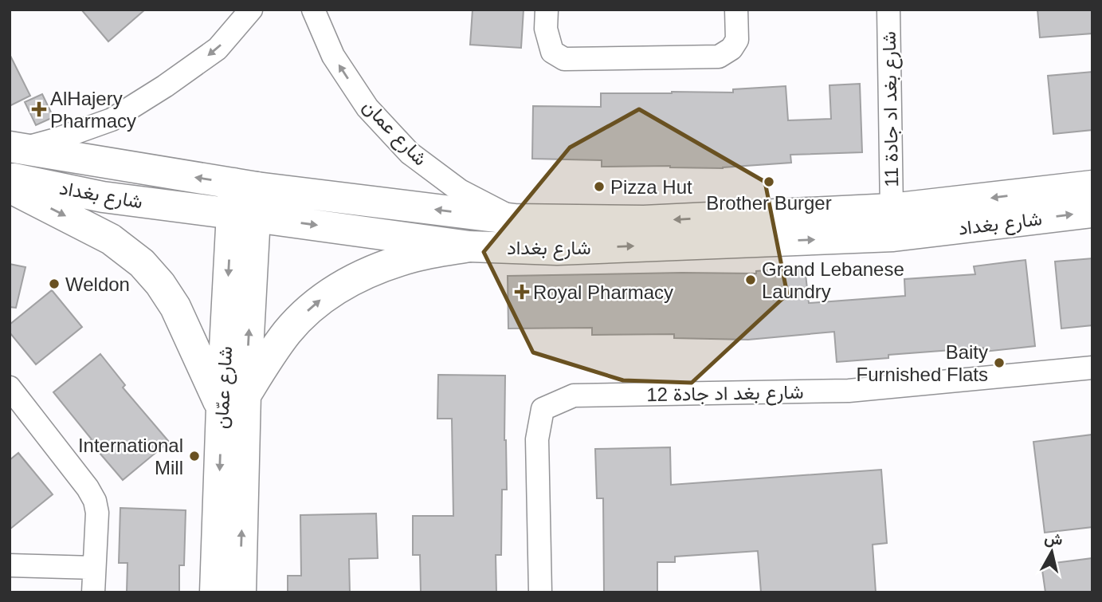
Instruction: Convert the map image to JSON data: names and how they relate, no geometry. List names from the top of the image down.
{
  "streets": {
    "main road": ["شارع بغداد", "شارع عمّان"],
    "street": ["شارع بغد اد جادة 11", "شارع عمان", "شارع بغد اد جادة 12"]
  },
  "crossings": [
    ["شارع بغد اد جادة 11", "شارع بغداد"],
    ["شارع عمان", "شارع بغداد"],
    ["شارع بغداد", "شارع عمّان"]
  ],
  "one_way": ["شارع عمان"],
  "places": {
    "health": ["AlHajery Pharmacy", "Royal Pharmacy"],
    "other": [
      "Brother Burger",
      "Pizza Hut",
      "Grand Lebanese Laundry",
      "Weldon",
      "Baity Furnished Flats",
      "International Mill"
    ]
  },
  "north": "top"
}
